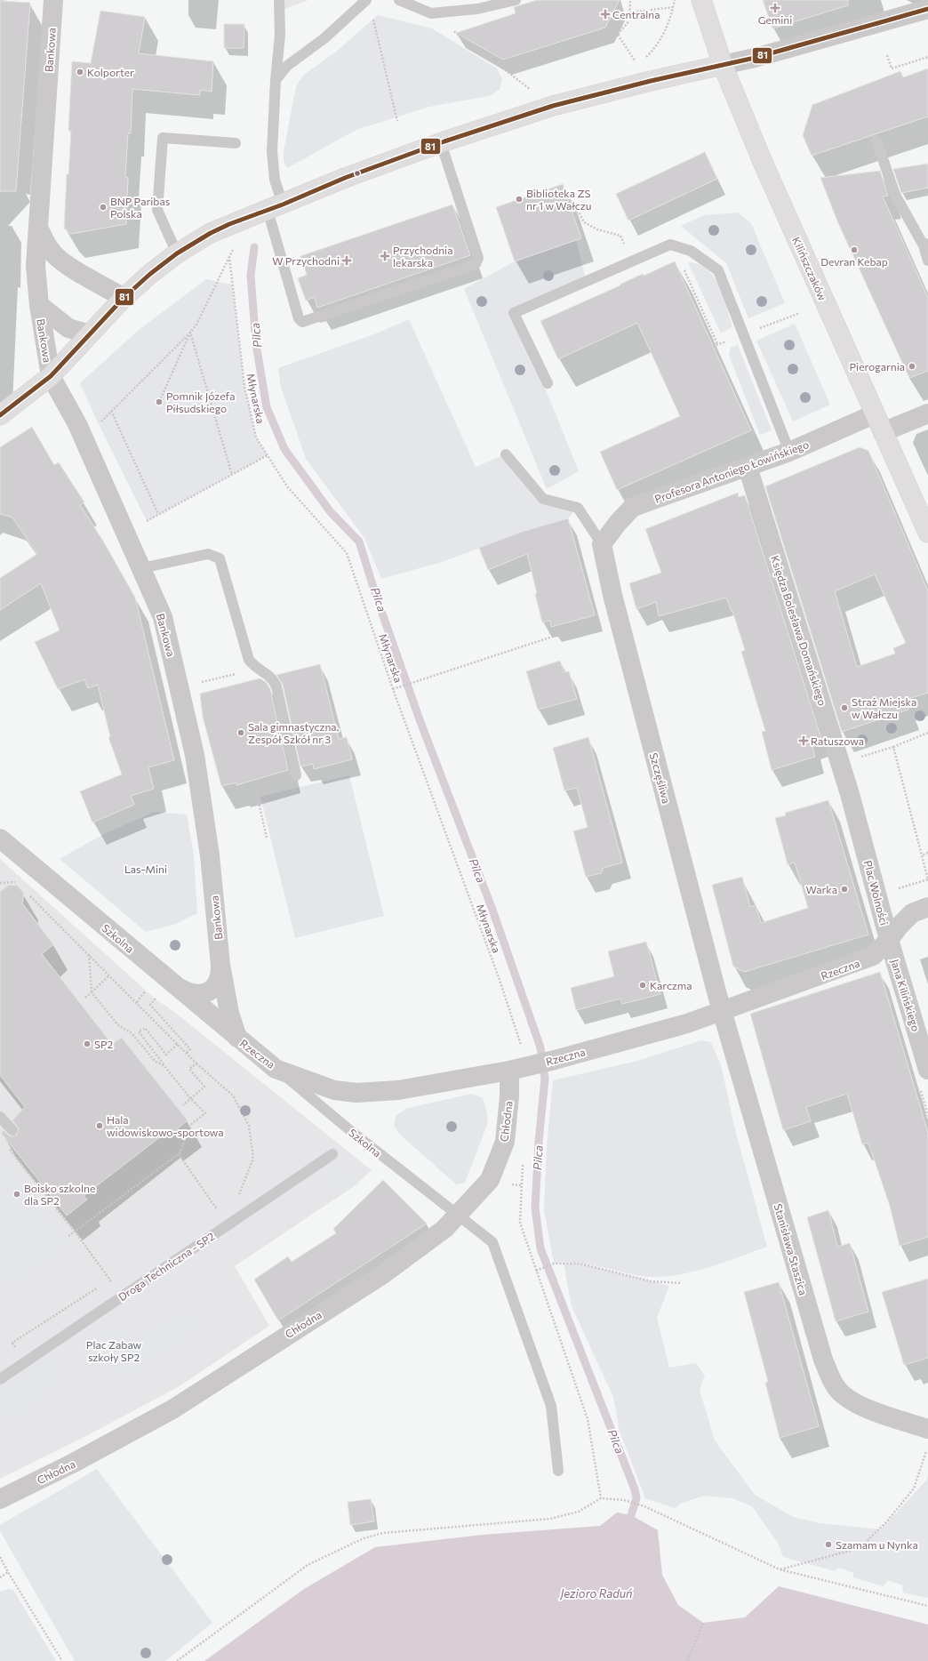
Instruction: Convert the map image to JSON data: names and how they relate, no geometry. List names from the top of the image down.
{
  "streets": {
    "main road": ["Kilińszczaków"],
    "street": [
      "Bankowa",
      "Profesora Antoniego Łowińskiego",
      "Księdza Bolesława Domańskiego",
      "Szczęśliwa",
      "Plac Wolności",
      "Szkolna",
      "Rzeczna",
      "Jana Kilińskiego",
      "Chłodna",
      "Stanisława Staszica"
    ],
    "lane": ["Droga Techniczna - SP2"],
    "path": ["Młynarska"]
  },
  "crossings": [
    ["Bankowa", "Szkolna"],
    ["Bankowa", "Rzeczna"],
    ["Kilińszczaków", "Profesora Antoniego Łowińskiego"],
    ["Młynarska", "Rzeczna"],
    ["Młynarska", "Chłodna"],
    ["Profesora Antoniego Łowińskiego", "Księdza Bolesława Domańskiego"],
    ["Profesora Antoniego Łowińskiego", "Szczęśliwa"],
    ["Księdza Bolesława Domańskiego", "Plac Wolności"],
    ["Szczęśliwa", "Rzeczna"],
    ["Szczęśliwa", "Stanisława Staszica"],
    ["Plac Wolności", "Rzeczna"],
    ["Plac Wolności", "Jana Kilińskiego"],
    ["Szkolna", "Rzeczna"],
    ["Szkolna", "Chłodna"],
    ["Rzeczna", "Jana Kilińskiego"],
    ["Rzeczna", "Chłodna"],
    ["Rzeczna", "Stanisława Staszica"]
  ],
  "water": ["Pilca", "Jezioro Raduń"],
  "parks": ["Las-Mini", "Plac Zabaw szkoły SP2"],
  "places": {
    "health": [
      "Gemini",
      "Centralna",
      "Przychodnia lekarska",
      "W Przychodni",
      "Ratuszowa"
    ],
    "other": [
      "Kolporter",
      "Biblioteka ZS nr 1 w Wałczu",
      "BNP Paribas Polska",
      "Devran Kebap",
      "Pierogarnia",
      "Pomnik Józefa Piłsudskiego",
      "Straż Miejska w Wałczu",
      "Sala gimnastyczna. Zespół Szkół nr 3",
      "Warka",
      "Karczma",
      "SP2",
      "Hala widowiskowo-sportowa",
      "Boisko szkolne dla SP2",
      "Szamam u Nynka"
    ]
  },
  "lines": ["transit line 81"]
}
